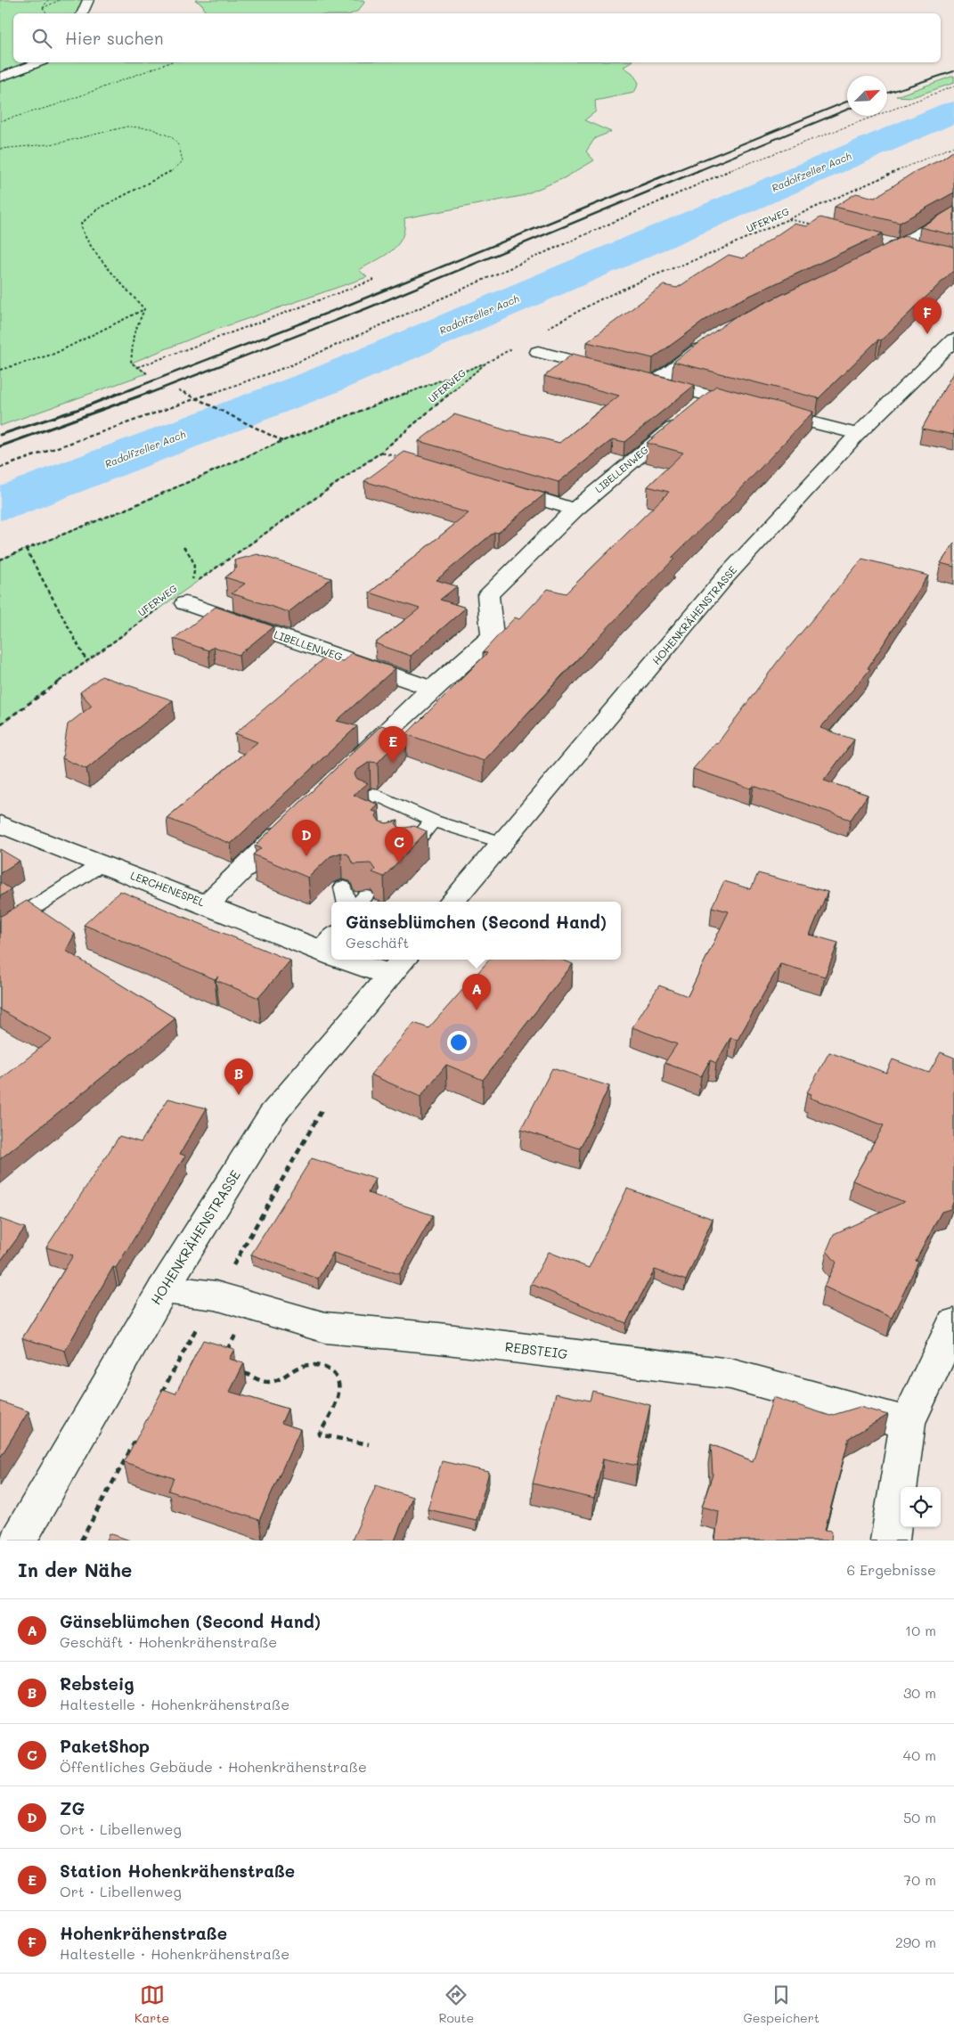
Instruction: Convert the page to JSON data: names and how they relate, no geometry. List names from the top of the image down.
{
  "streets": {
    "street": [
      "LIBELLENWEG",
      "HOHENKRÄHENSTRASSE",
      "LERCHENESPEL",
      "REBSTEIG"
    ],
    "path": ["UFERWEG"]
  },
  "crossings": [
    ["HOHENKRÄHENSTRASSE", "LERCHENESPEL"],
    ["HOHENKRÄHENSTRASSE", "REBSTEIG"]
  ],
  "water": ["Radolfzeller Aach"],
  "north": "top right",
  "page": {
    "search": "Hier suchen",
    "pins": [
      "F",
      "E",
      "D",
      "C",
      "A",
      "B"
    ],
    "popup": ["Gänseblümchen (Second Hand)", "Geschäft"],
    "heading": ["In der Nähe", "6 Ergebnisse"],
    "list": [
      {
        "mark": "A",
        "name": "Gänseblümchen (Second Hand)",
        "note": "Geschäft · Hohenkrähenstraße",
        "value": "10 m"
      },
      {
        "mark": "B",
        "name": "Rebsteig",
        "note": "Haltestelle · Hohenkrähenstraße",
        "value": "30 m"
      },
      {
        "mark": "C",
        "name": "PaketShop",
        "note": "Öffentliches Gebäude · Hohenkrähenstraße",
        "value": "40 m"
      },
      {
        "mark": "D",
        "name": "ZG",
        "note": "Ort · Libellenweg",
        "value": "50 m"
      },
      {
        "mark": "E",
        "name": "Station Hohenkrähenstraße",
        "note": "Ort · Libellenweg",
        "value": "70 m"
      },
      {
        "mark": "F",
        "name": "Hohenkrähenstraße",
        "note": "Haltestelle · Hohenkrähenstraße",
        "value": "290 m"
      }
    ],
    "nav": ["Karte", "Route", "Gespeichert"]
  }
}
